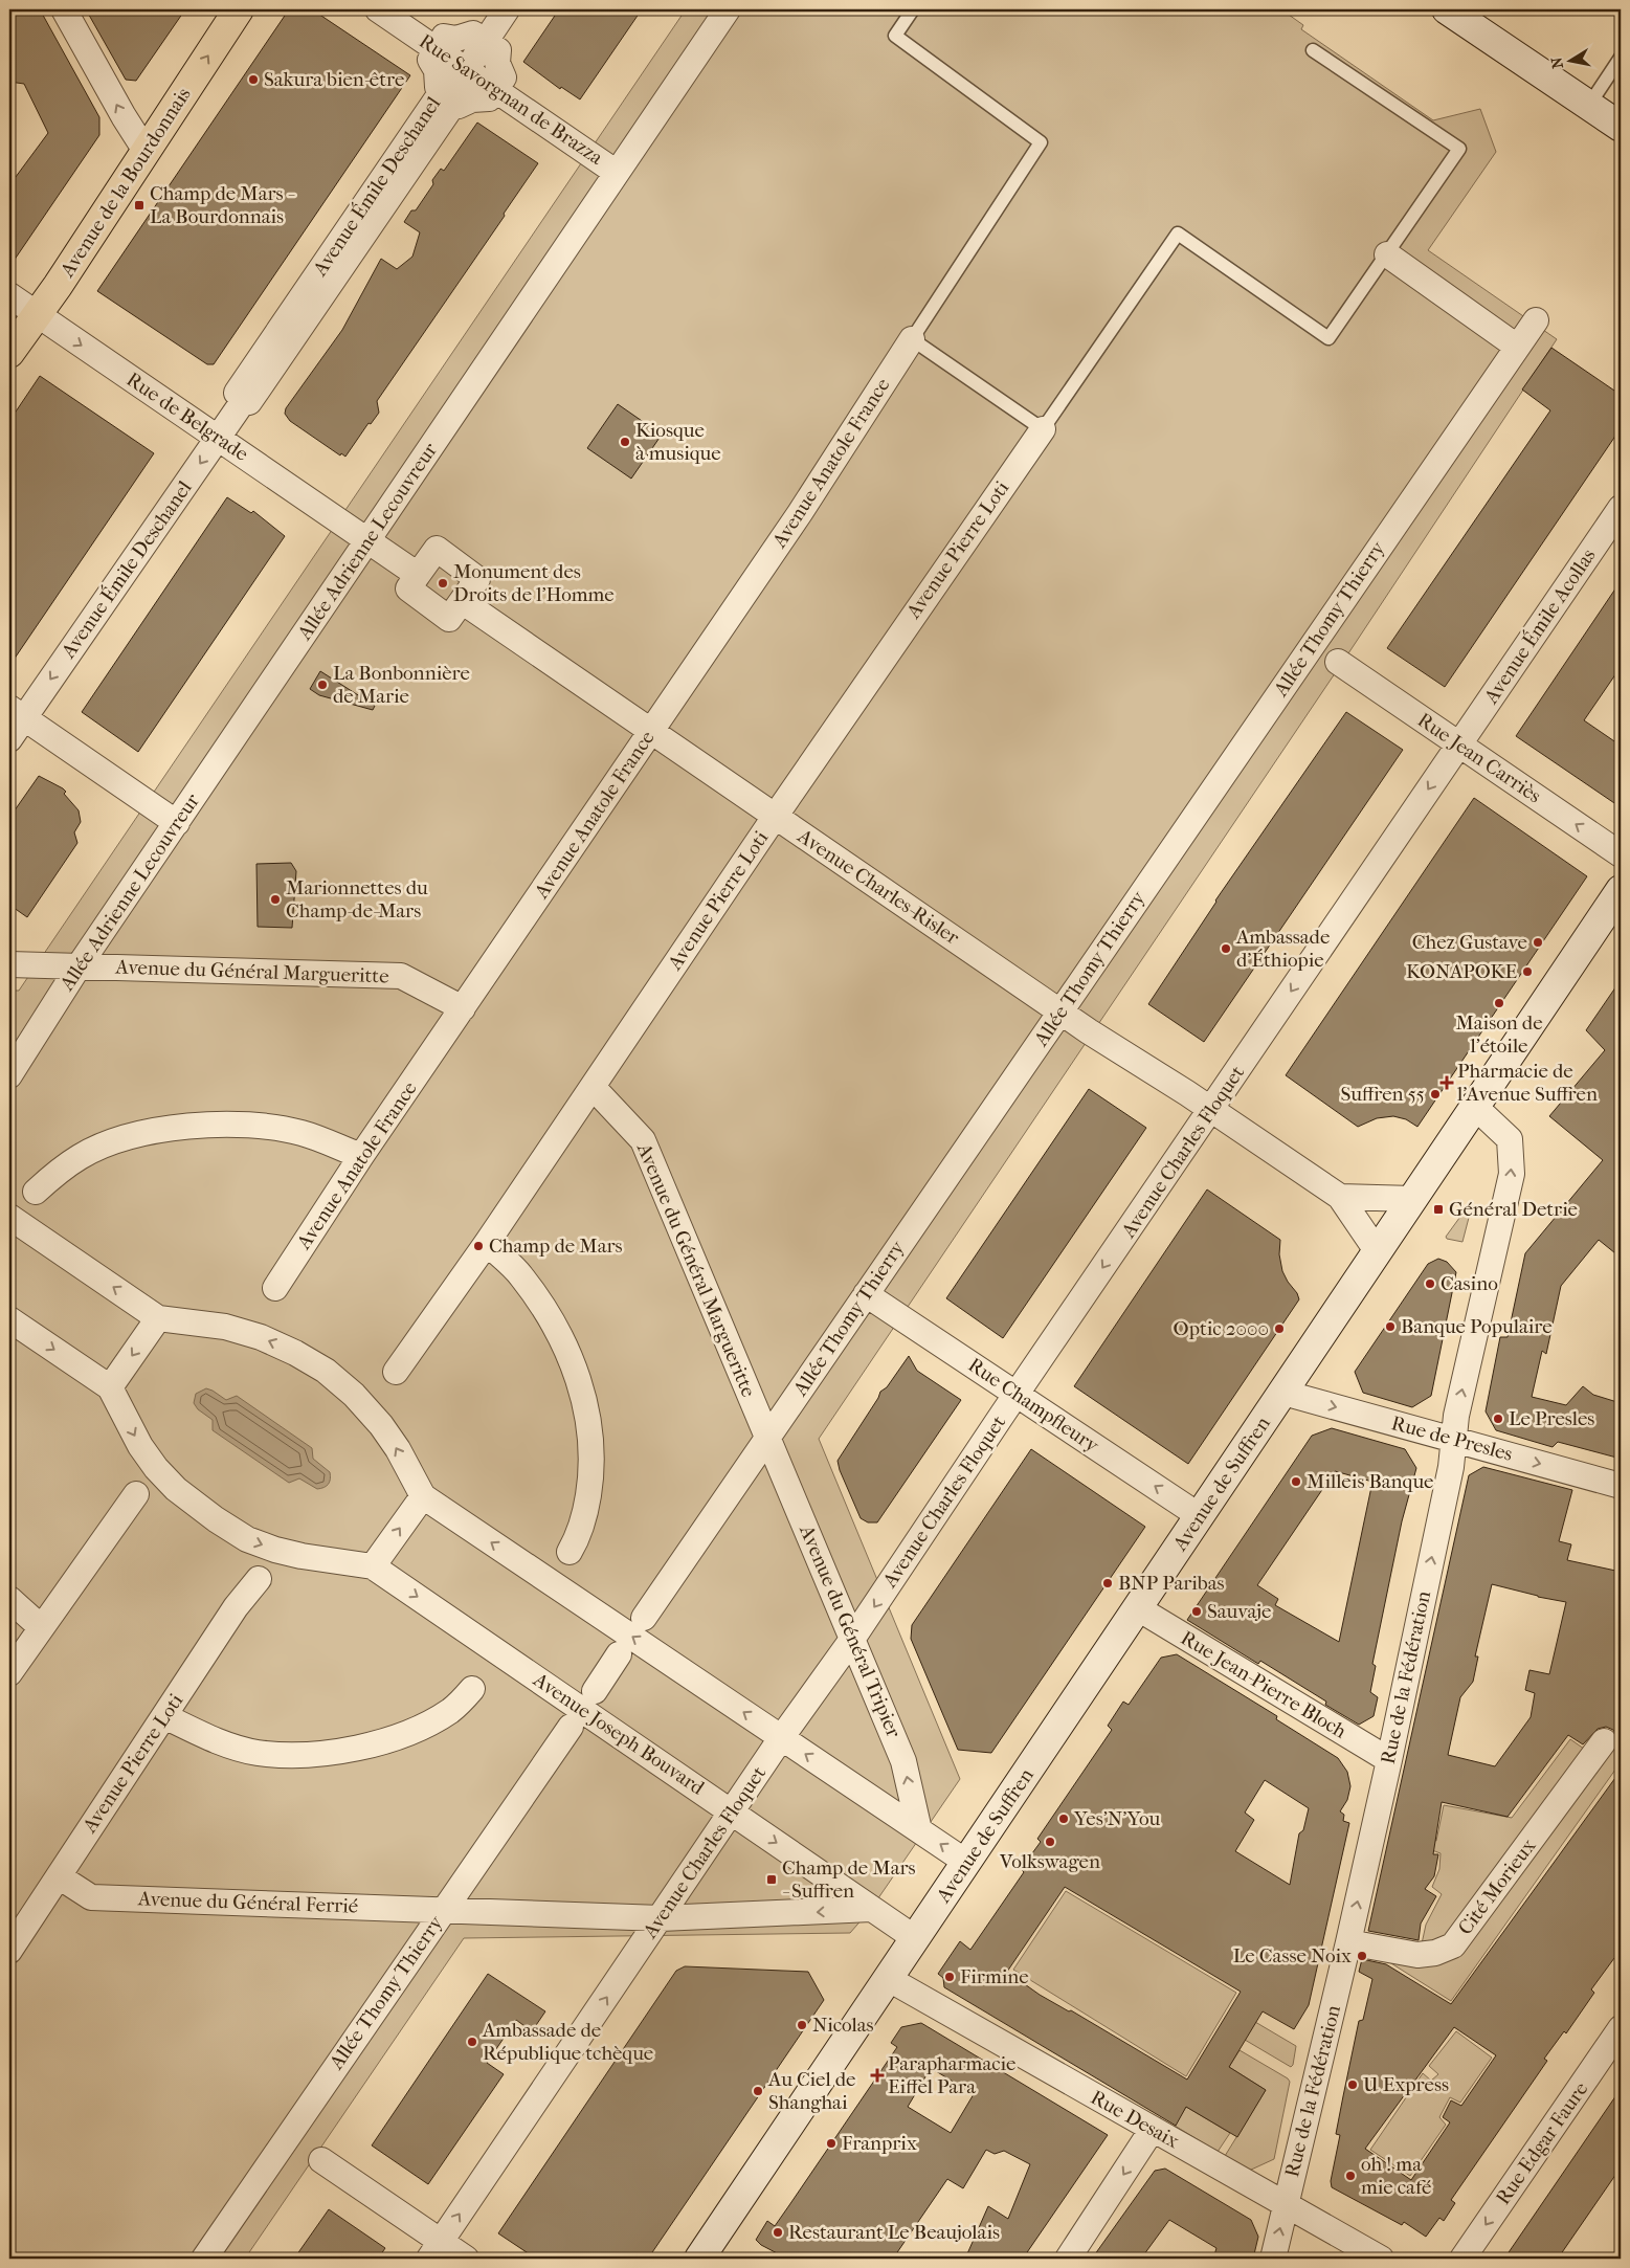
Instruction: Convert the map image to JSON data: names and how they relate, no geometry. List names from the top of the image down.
{
  "streets": {
    "main road": ["Avenue de la Bourdonnais", "Avenue de Suffren"],
    "street": [
      "Rue Savorgnan de Brazza",
      "Avenue Émile Deschanel",
      "Rue de Belgrade",
      "Avenue Anatole France",
      "Allée Adrienne Lecouvreur",
      "Avenue Pierre Loti",
      "Allée Thomy Thierry",
      "Avenue Émile Acollas",
      "Rue Jean Carriès",
      "Avenue Charles-Risler",
      "Avenue du Général Margueritte",
      "Avenue Charles Floquet",
      "Rue Champfleury",
      "Rue de Presles",
      "Avenue du Général Tripier",
      "Rue de la Fédération",
      "Rue Jean-Pierre Bloch",
      "Avenue Joseph Bouvard",
      "Cité Morieux",
      "Avenue du Général Ferrié",
      "Rue Desaix",
      "Rue Edgar Faure"
    ]
  },
  "crossings": [
    ["Rue Savorgnan de Brazza", "Avenue Émile Deschanel"],
    ["Rue Savorgnan de Brazza", "Allée Adrienne Lecouvreur"],
    ["Avenue de la Bourdonnais", "Rue de Belgrade"],
    ["Avenue Émile Deschanel", "Rue de Belgrade"],
    ["Rue de Belgrade", "Allée Adrienne Lecouvreur"],
    ["Avenue Anatole France", "Avenue Charles-Risler"],
    ["Avenue Anatole France", "Avenue du Général Margueritte"],
    ["Allée Adrienne Lecouvreur", "Avenue du Général Margueritte"],
    ["Avenue Pierre Loti", "Avenue Charles-Risler"],
    ["Avenue Pierre Loti", "Avenue du Général Margueritte"],
    ["Avenue Pierre Loti", "Avenue du Général Ferrié"],
    ["Allée Thomy Thierry", "Avenue Charles-Risler"],
    ["Allée Thomy Thierry", "Avenue du Général Margueritte"],
    ["Allée Thomy Thierry", "Rue Champfleury"],
    ["Allée Thomy Thierry", "Avenue du Général Tripier"],
    ["Allée Thomy Thierry", "Avenue du Général Ferrié"],
    ["Avenue Émile Acollas", "Rue Jean Carriès"],
    ["Avenue Émile Acollas", "Avenue Charles Floquet"],
    ["Rue Jean Carriès", "Avenue Charles Floquet"],
    ["Avenue Charles-Risler", "Avenue Charles Floquet"],
    ["Avenue du Général Margueritte", "Avenue du Général Tripier"],
    ["Avenue Charles Floquet", "Rue Champfleury"],
    ["Avenue Charles Floquet", "Avenue du Général Tripier"],
    ["Avenue Charles Floquet", "Avenue Joseph Bouvard"],
    ["Avenue Charles Floquet", "Avenue du Général Ferrié"],
    ["Rue Champfleury", "Avenue de Suffren"],
    ["Rue de Presles", "Avenue de Suffren"],
    ["Rue de Presles", "Rue de la Fédération"],
    ["Avenue de Suffren", "Rue de la Fédération"],
    ["Avenue de Suffren", "Rue Jean-Pierre Bloch"],
    ["Avenue de Suffren", "Avenue Joseph Bouvard"],
    ["Avenue de Suffren", "Rue Desaix"],
    ["Rue de la Fédération", "Rue Jean-Pierre Bloch"],
    ["Rue de la Fédération", "Cité Morieux"],
    ["Rue de la Fédération", "Rue Desaix"],
    ["Avenue Joseph Bouvard", "Avenue du Général Ferrié"]
  ],
  "one_way": [
    "Avenue de la Bourdonnais",
    "Rue de Belgrade",
    "Rue Jean Carriès",
    "Rue Champfleury",
    "Rue de Presles",
    "Avenue du Général Tripier",
    "Rue de la Fédération",
    "Rue Edgar Faure"
  ],
  "places": {
    "other": [
      "Sakura bien-être",
      "Kiosque à musique",
      "Monument des Droits de l'Homme",
      "La Bonbonnière de Marie",
      "Marionnettes du Champ-de-Mars",
      "Chez Gustave",
      "Ambassade d'Éthiopie",
      "KONAPOKE",
      "Maison de l'étoile",
      "Suffren 55",
      "Champ de Mars",
      "Casino",
      "Banque Populaire",
      "Optic 2000",
      "Le Presles",
      "Milleis Banque",
      "BNP Paribas",
      "Sauvaje",
      "Yes’N’You",
      "Volkswagen",
      "Le Casse Noix",
      "Firmine",
      "Nicolas",
      "Ambassade de République tchèque",
      "U Express",
      "Au Ciel de Shanghai",
      "Franprix",
      "oh ! ma mie café",
      "Restaurant Le Beaujolais"
    ],
    "transit": ["Champ de Mars - La Bourdonnais", "Général Detrie", "Champ de Mars - Suffren"],
    "health": ["Pharmacie de l'Avenue Suffren", "Parapharmacie Eiffel Para"]
  },
  "north": "left"
}
